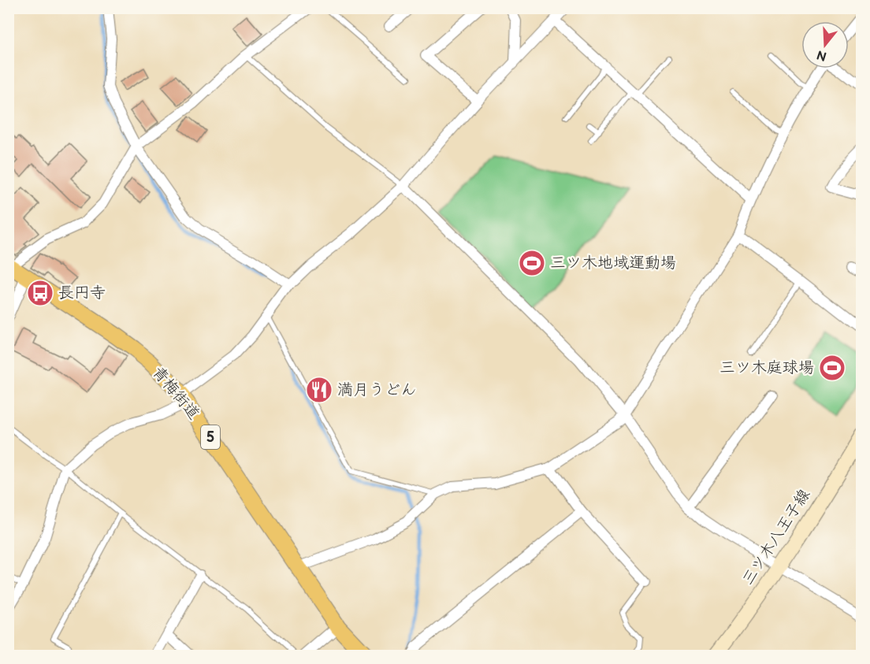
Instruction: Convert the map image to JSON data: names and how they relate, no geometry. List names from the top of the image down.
{
  "streets": {
    "main road": ["青梅街道", "5", "三ツ木八王子線"]
  },
  "places": {
    "sports": ["三ツ木地域運動場", "三ツ木庭球場"],
    "bus stop": ["長円寺"],
    "restaurant": ["満月うどん"]
  },
  "north": "bottom"
}
